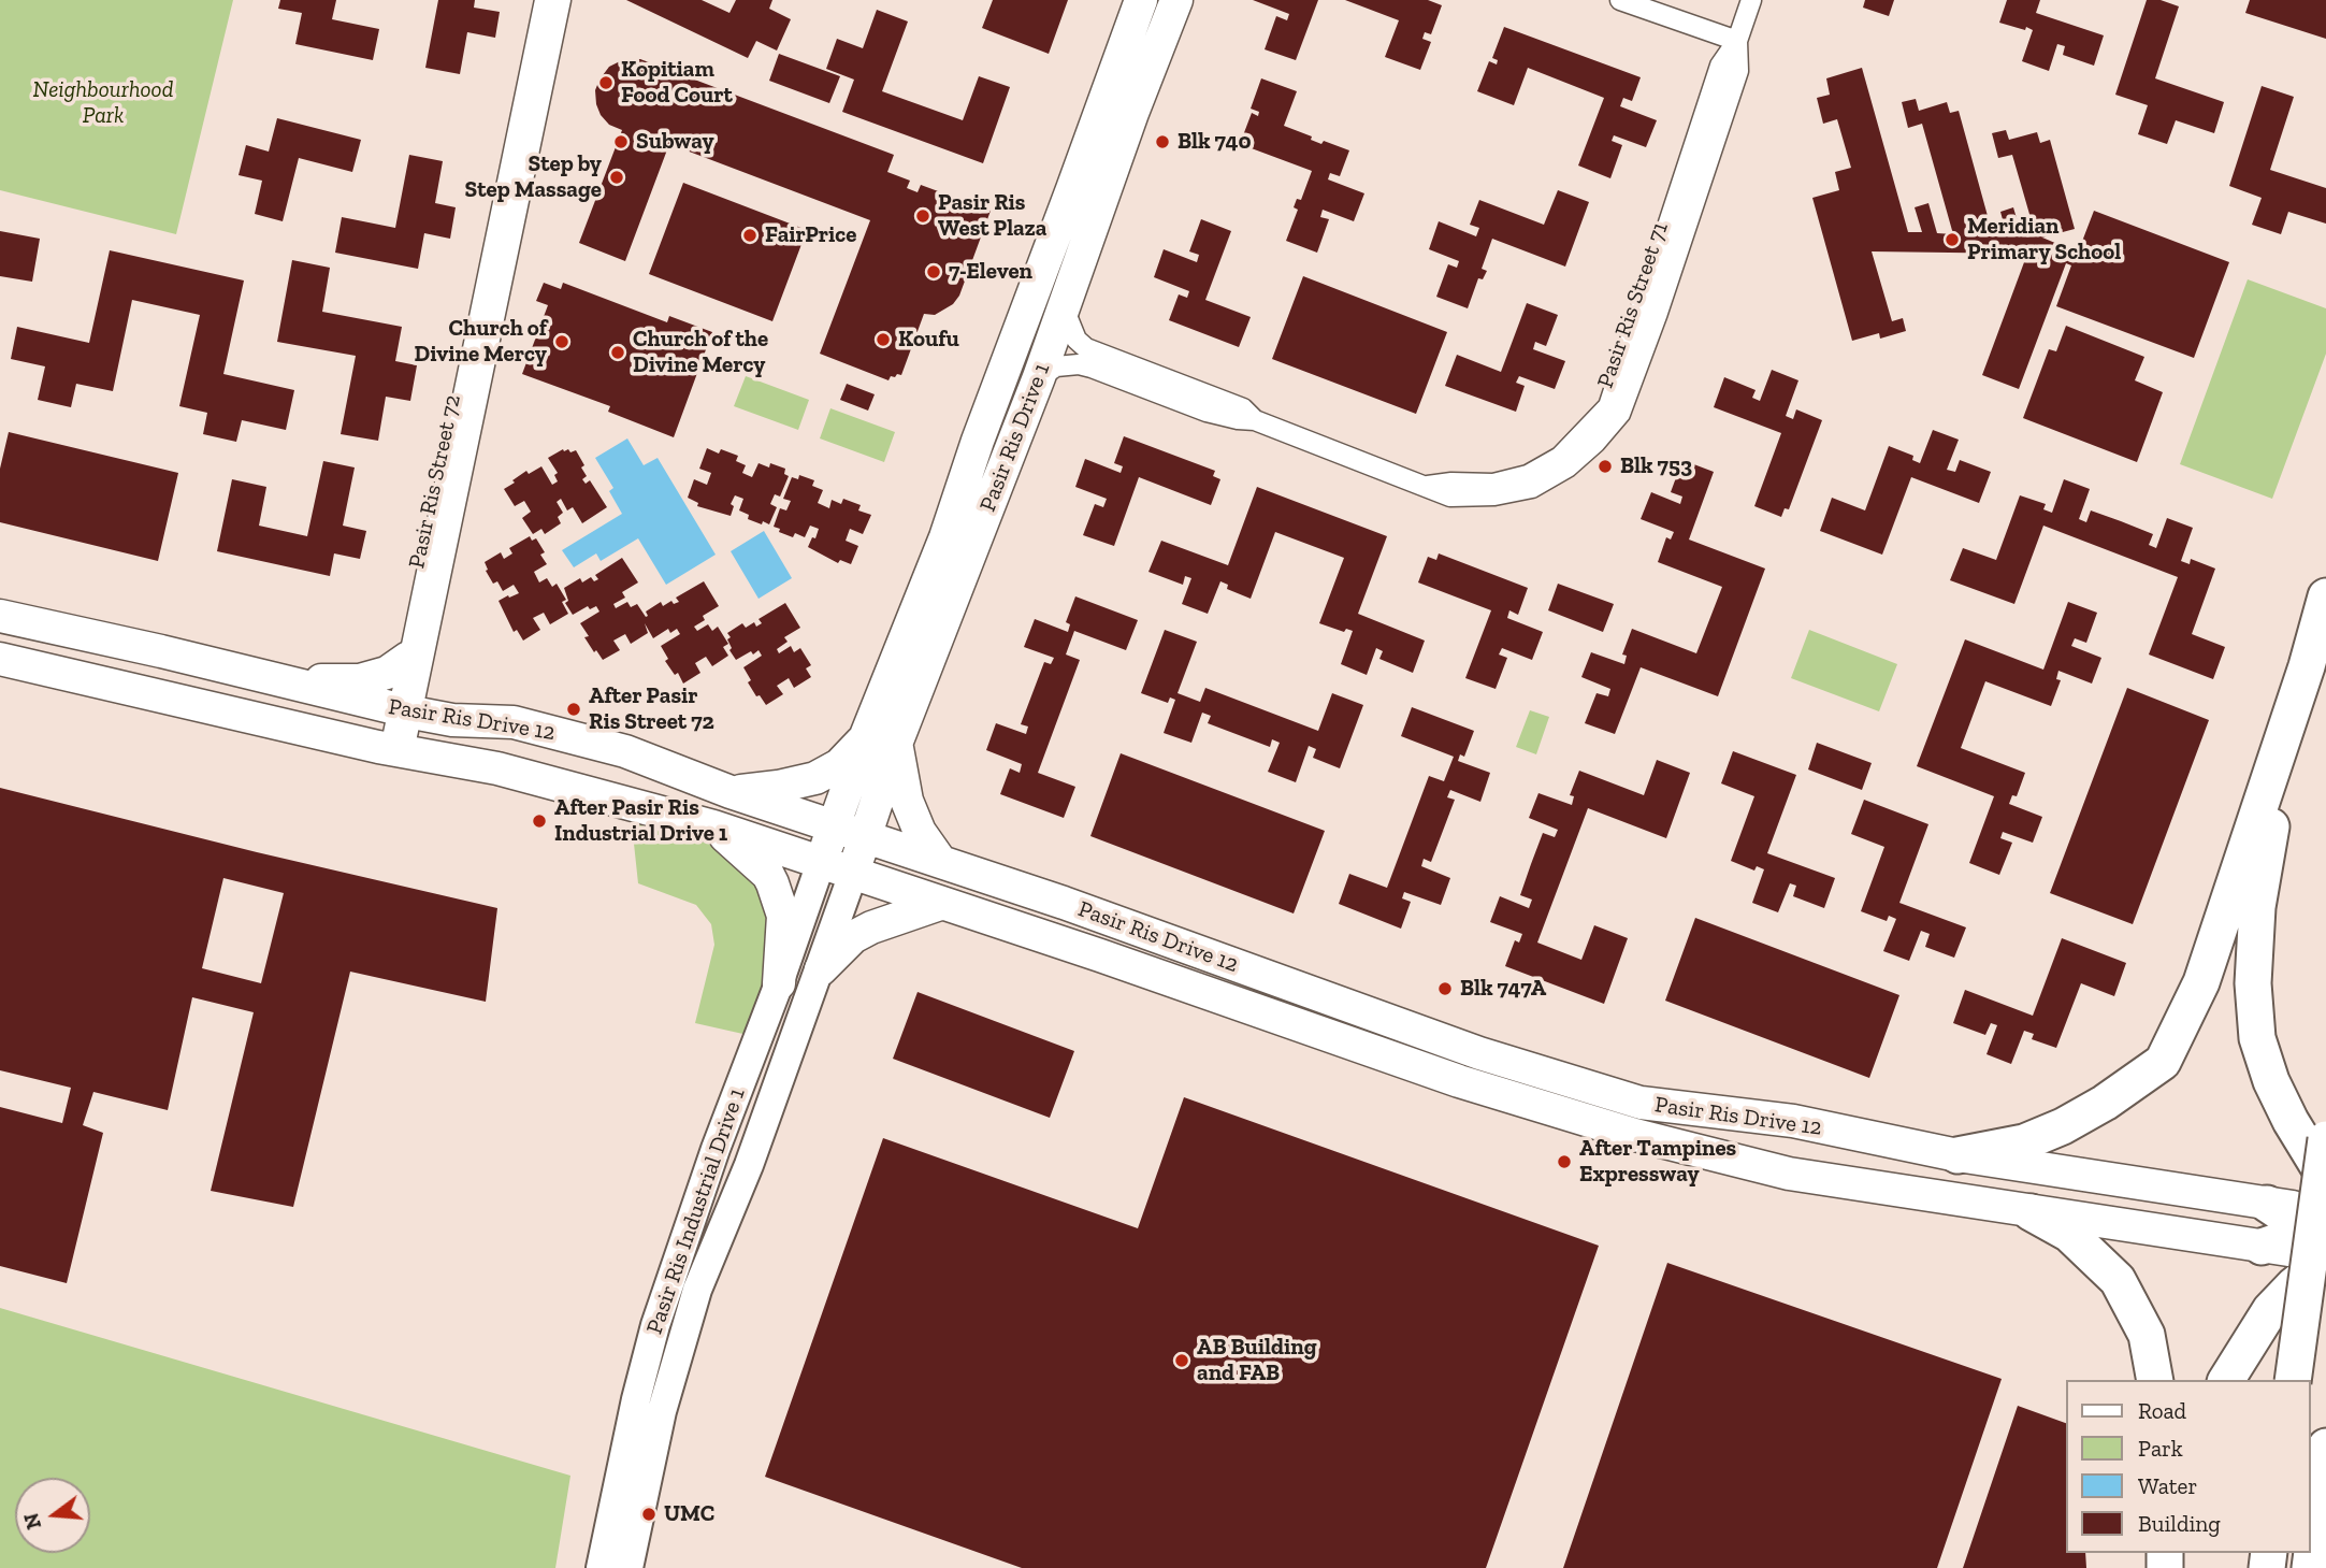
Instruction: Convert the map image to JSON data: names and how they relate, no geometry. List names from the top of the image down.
{
  "streets": {
    "main road": ["Pasir Ris Drive 1", "Pasir Ris Drive 12", "Pasir Ris Industrial Drive 1"],
    "street": ["Pasir Ris Street 71", "Pasir Ris Street 72"]
  },
  "crossings": [
    ["Pasir Ris Street 71", "Pasir Ris Drive 1"],
    ["Pasir Ris Drive 1", "Pasir Ris Drive 12"],
    ["Pasir Ris Drive 1", "Pasir Ris Industrial Drive 1"],
    ["Pasir Ris Street 72", "Pasir Ris Drive 12"],
    ["Pasir Ris Drive 12", "Pasir Ris Industrial Drive 1"]
  ],
  "parks": ["Neighbourhood Park"],
  "places": [
    "Kopitiam Food Court",
    "Subway",
    "Blk 740",
    "Step by Step Massage",
    "Pasir Ris West Plaza",
    "FairPrice",
    "Meridian Primary School",
    "7-Eleven",
    "Koufu",
    "Church of Divine Mercy",
    "Church of the Divine Mercy",
    "Blk 753",
    "After Pasir Ris Street 72",
    "After Pasir Ris Industrial Drive 1",
    "Blk 747A",
    "After Tampines Expressway",
    "AB Building and FAB",
    "UMC"
  ],
  "legend": [
    "Road",
    "Park",
    "Water",
    "Building"
  ],
  "north": "left"
}
